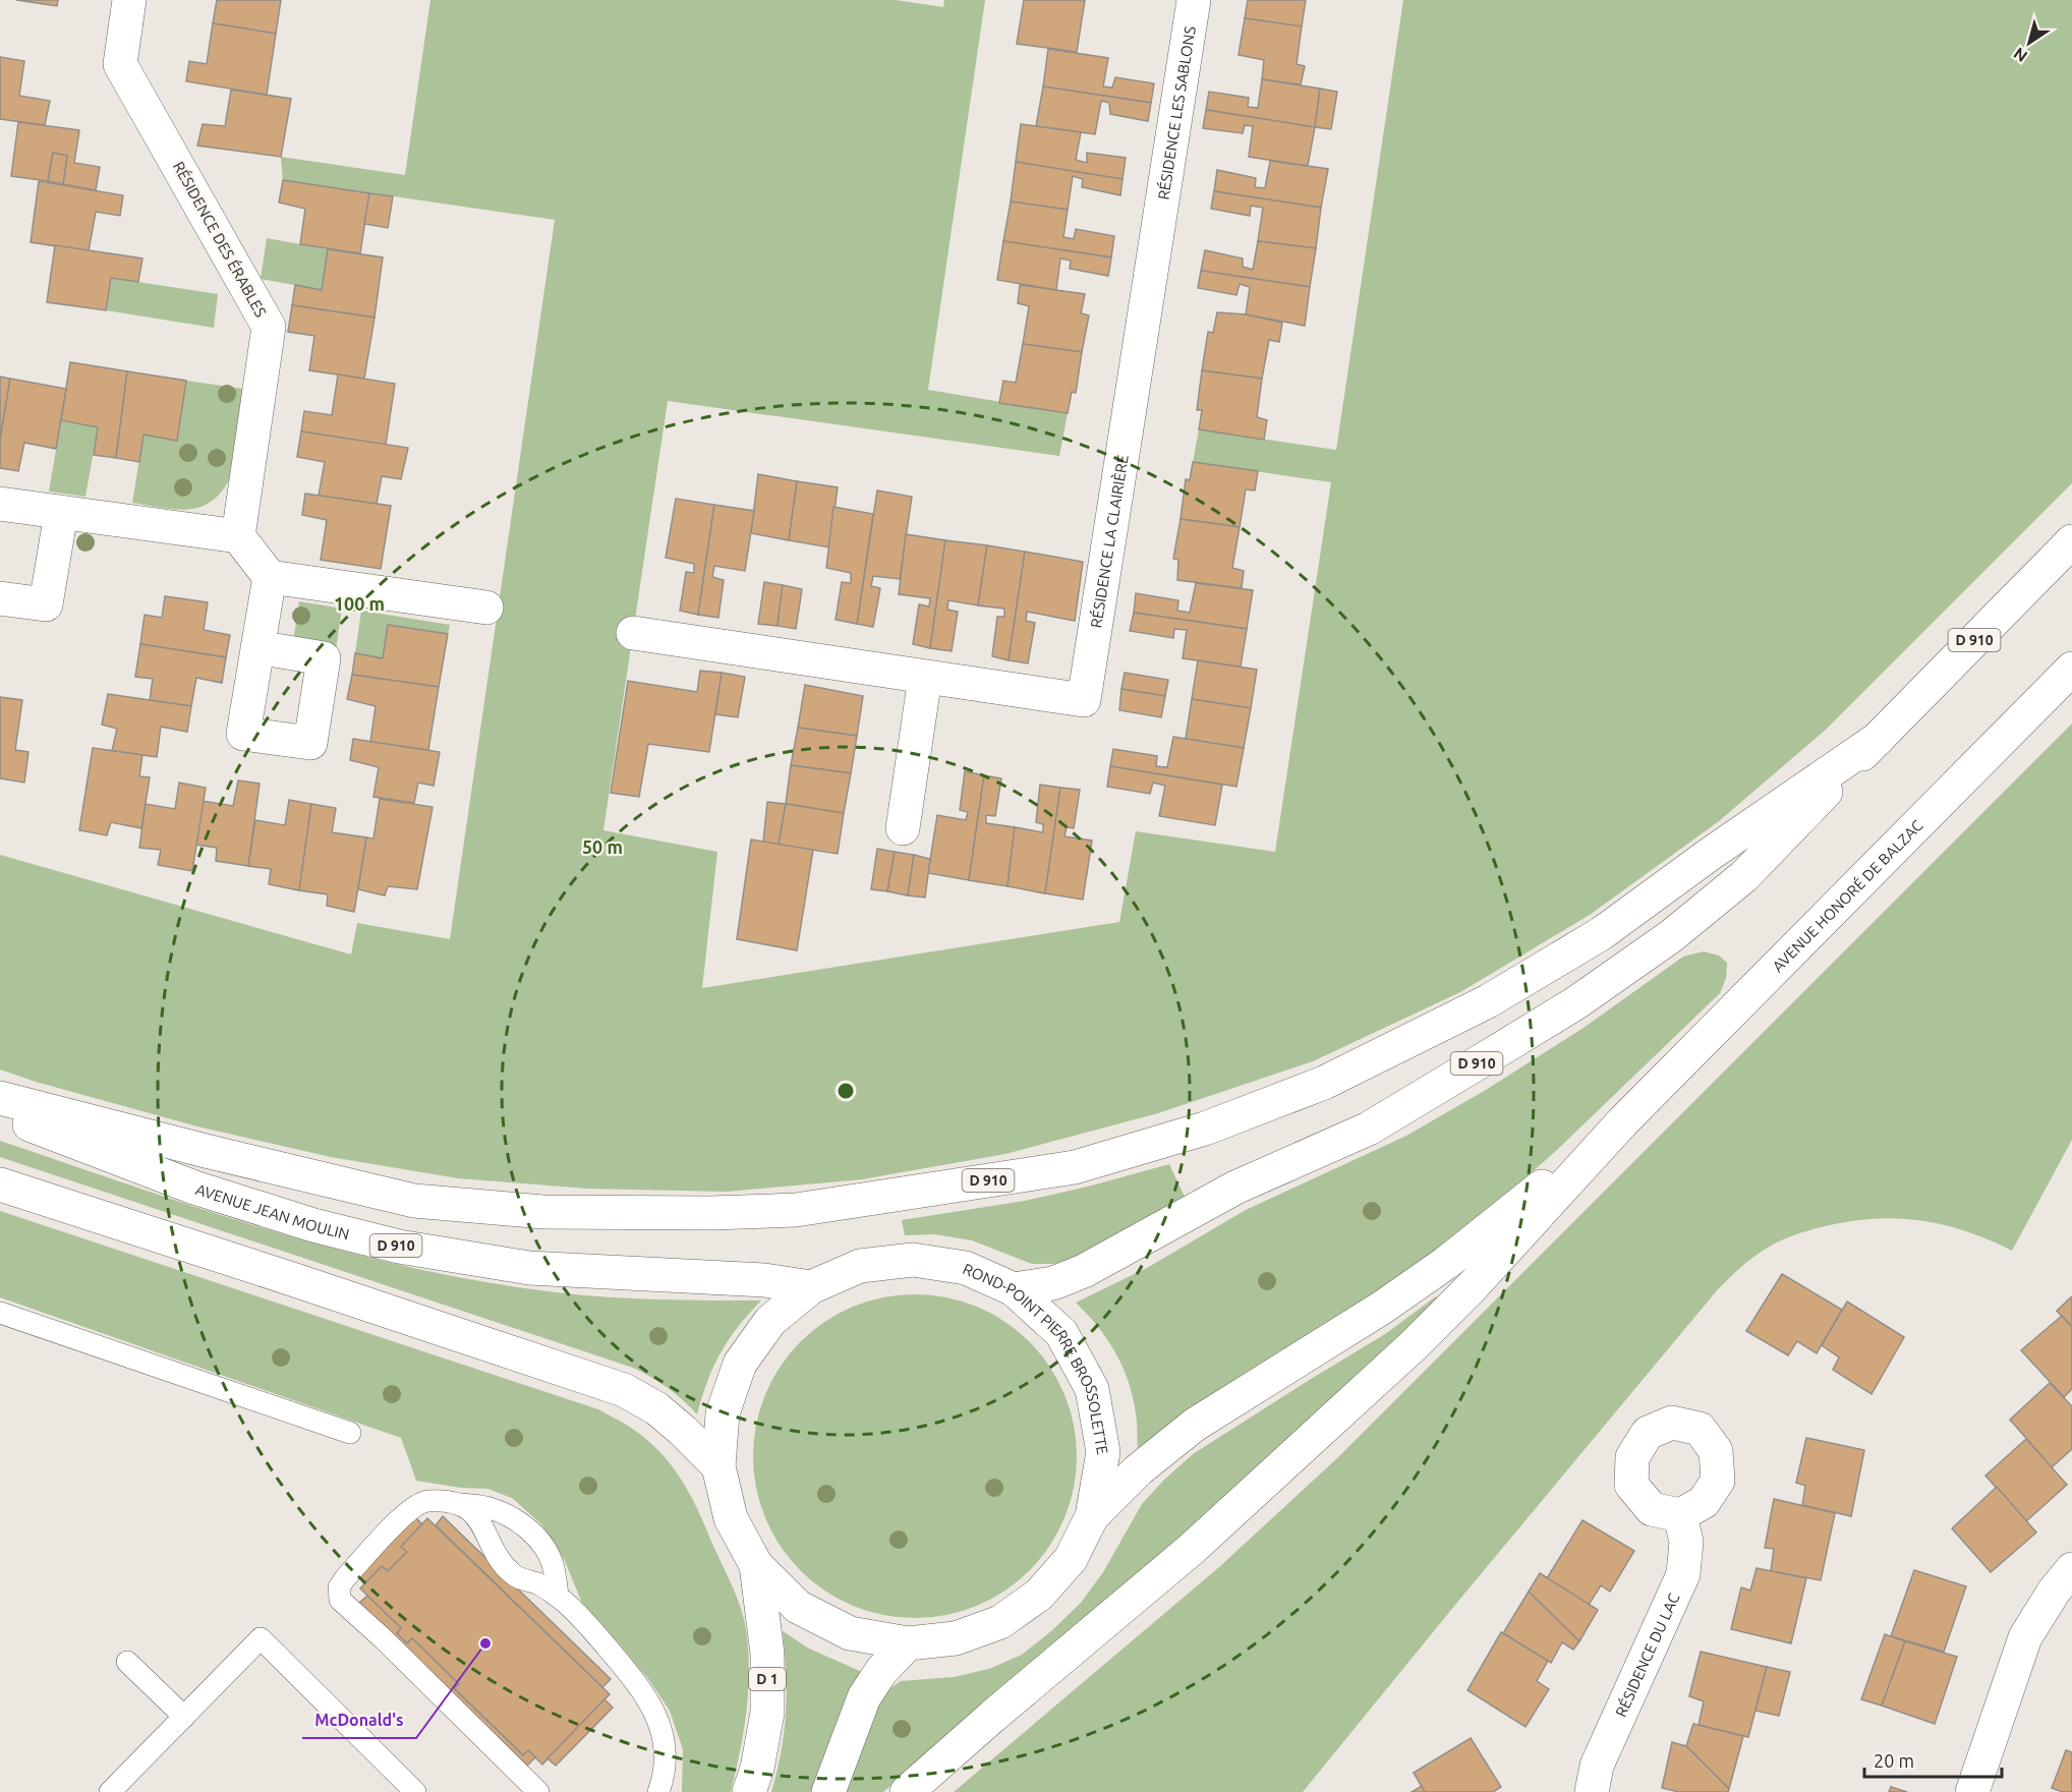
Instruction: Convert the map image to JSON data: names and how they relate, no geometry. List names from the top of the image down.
{
  "streets": {
    "main road": [
      "RÉSIDENCE LES SABLONS",
      "RÉSIDENCE DES ÉRABLES",
      "RÉSIDENCE LA CLAIRIÈRE",
      "D 910",
      "AVENUE HONORÉ DE BALZAC",
      "AVENUE JEAN MOULIN",
      "ROND-POINT PIERRE BROSSOLETTE",
      "RÉSIDENCE DU LAC",
      "D 1"
    ]
  },
  "crossings": [
    ["RÉSIDENCE LES SABLONS", "RÉSIDENCE LA CLAIRIÈRE"],
    ["D 910", "ROND-POINT PIERRE BROSSOLETTE"],
    ["AVENUE JEAN MOULIN", "ROND-POINT PIERRE BROSSOLETTE"],
    ["ROND-POINT PIERRE BROSSOLETTE", "D 1"]
  ],
  "places": ["McDonald's"],
  "scale_bar": "20 m",
  "north": "bottom left",
  "rings": ["100 m", "50 m"]
}
